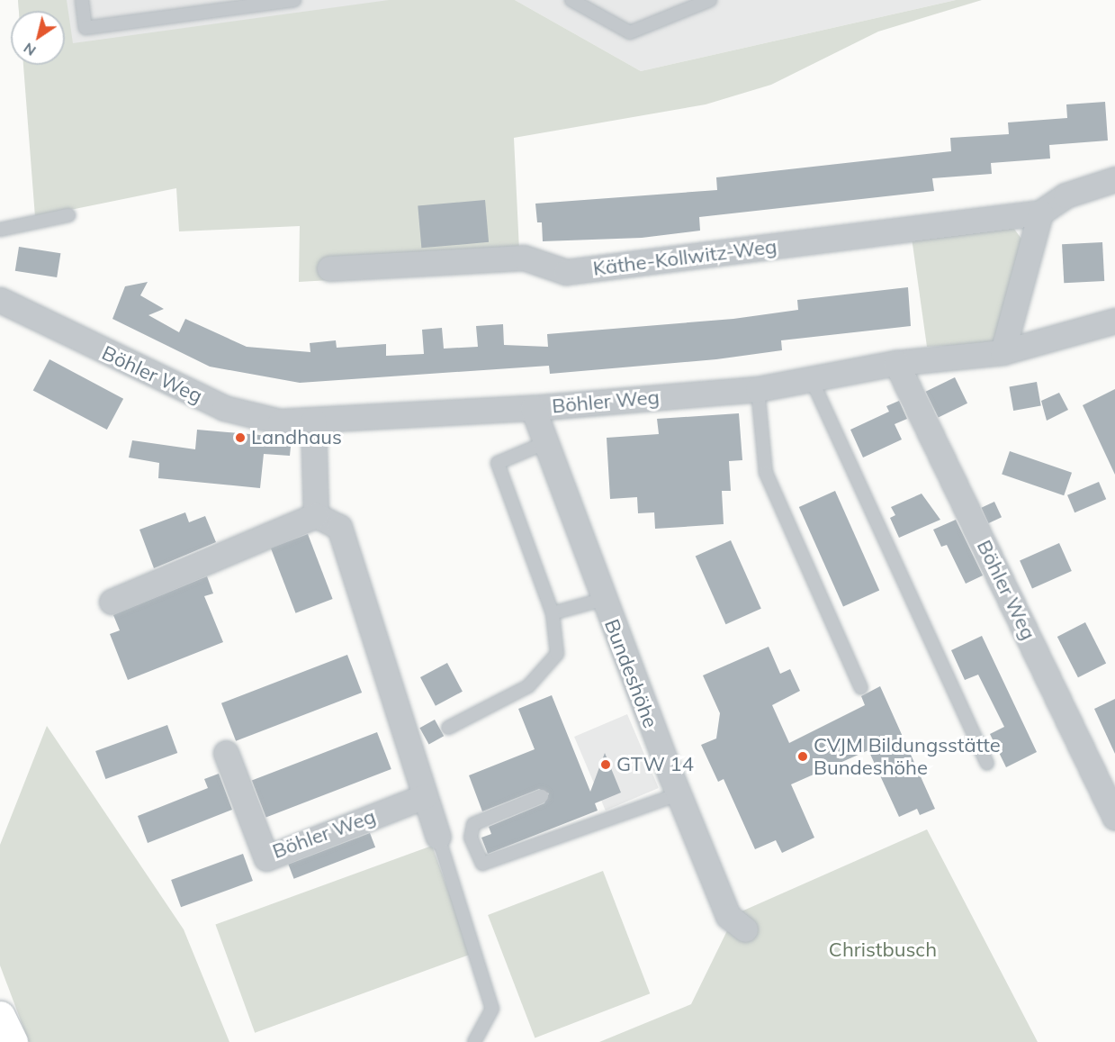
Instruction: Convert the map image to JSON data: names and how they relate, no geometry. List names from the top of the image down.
{
  "streets": {
    "street": ["Käthe-Kollwitz-Weg", "Böhler Weg", "Bundeshöhe"]
  },
  "crossings": [
    ["Böhler Weg", "Bundeshöhe"]
  ],
  "parks": ["Christbusch"],
  "places": ["Landhaus", "CVJM Bildungsstätte Bundeshöhe", "GTW 14"],
  "north": "bottom left"
}
